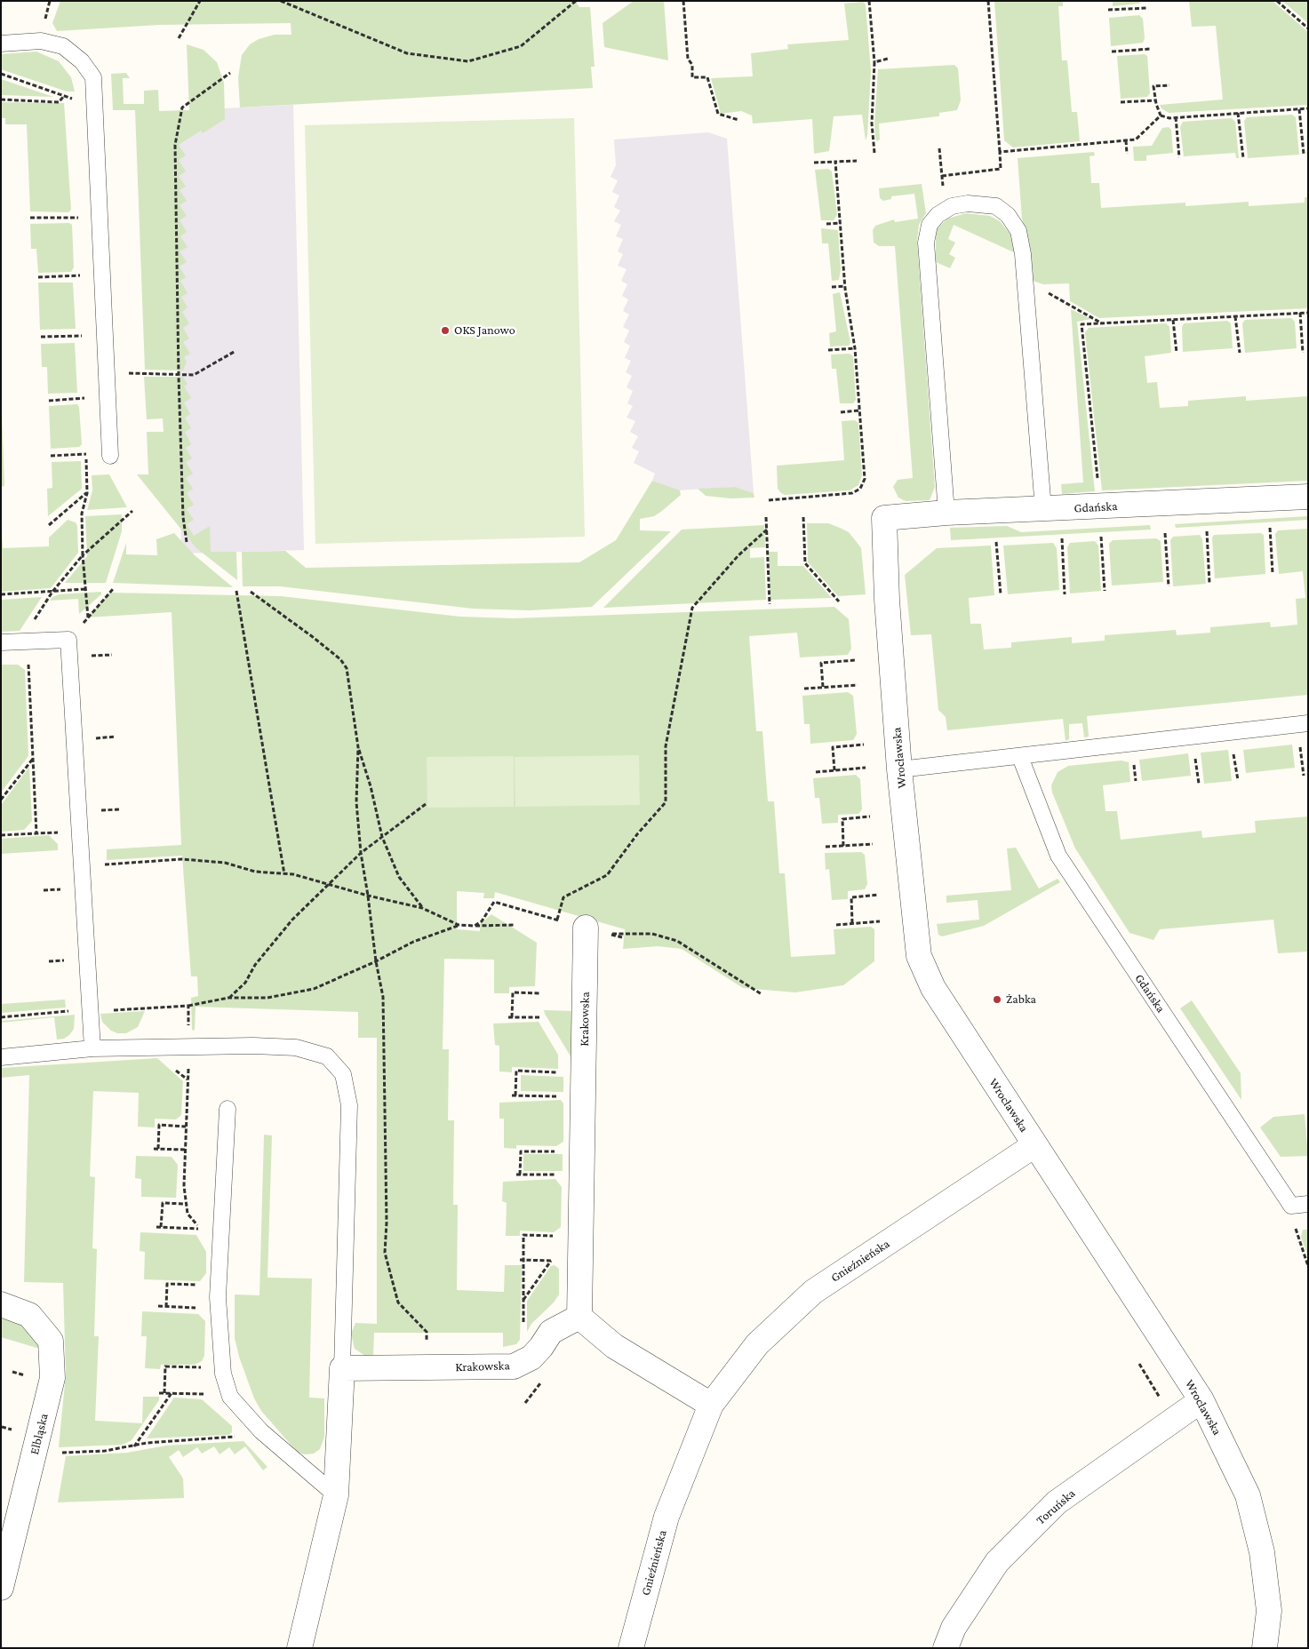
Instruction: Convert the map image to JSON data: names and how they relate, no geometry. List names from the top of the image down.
{
  "streets": {
    "street": [
      "Gdańska",
      "Wrocławska",
      "Krakowska",
      "Gnieźnieńska",
      "Elbląska",
      "Toruńska"
    ]
  },
  "crossings": [
    ["Gdańska", "Wrocławska"],
    ["Wrocławska", "Gnieźnieńska"],
    ["Wrocławska", "Toruńska"]
  ],
  "places": ["OKS Janowo", "Żabka"]
}
